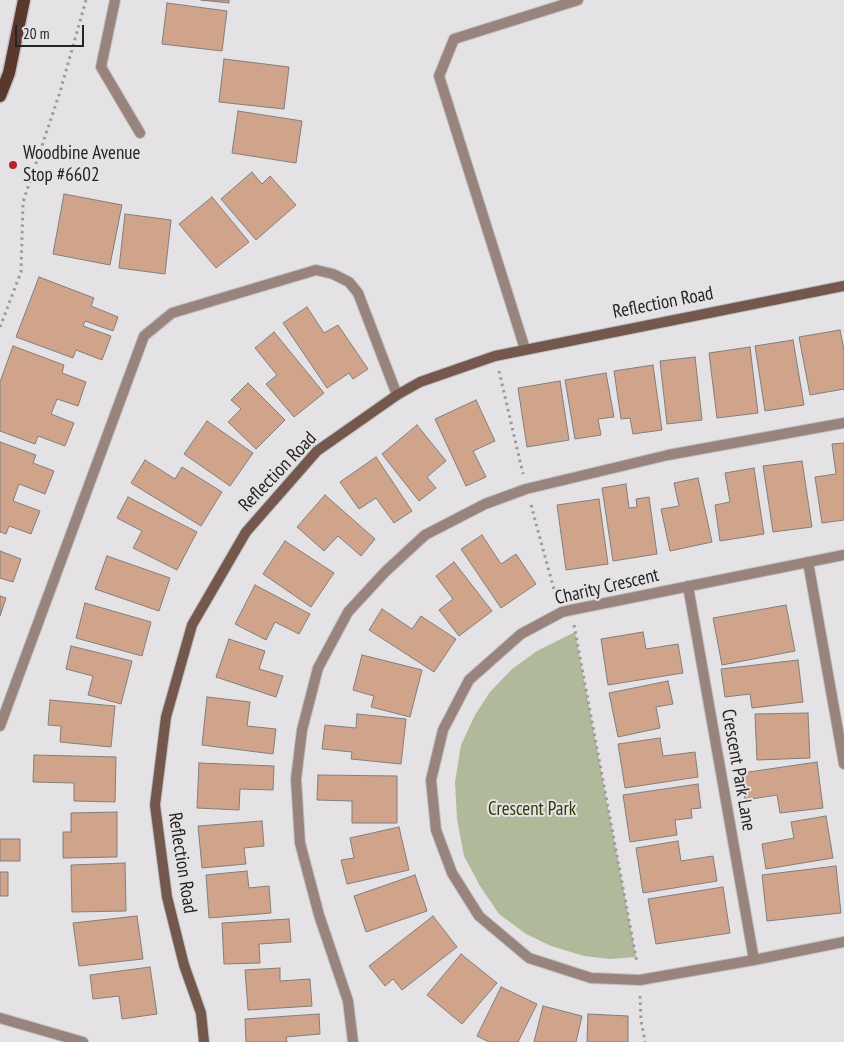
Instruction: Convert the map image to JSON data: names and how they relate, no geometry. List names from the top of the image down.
{
  "streets": {
    "street": ["Reflection Road", "Charity Crescent", "Crescent Park Lane"]
  },
  "crossings": [
    ["Charity Crescent", "Crescent Park Lane"]
  ],
  "parks": ["Crescent Park"],
  "places": ["Woodbine Avenue Stop #6602"],
  "scale_bar": "20 m"
}
